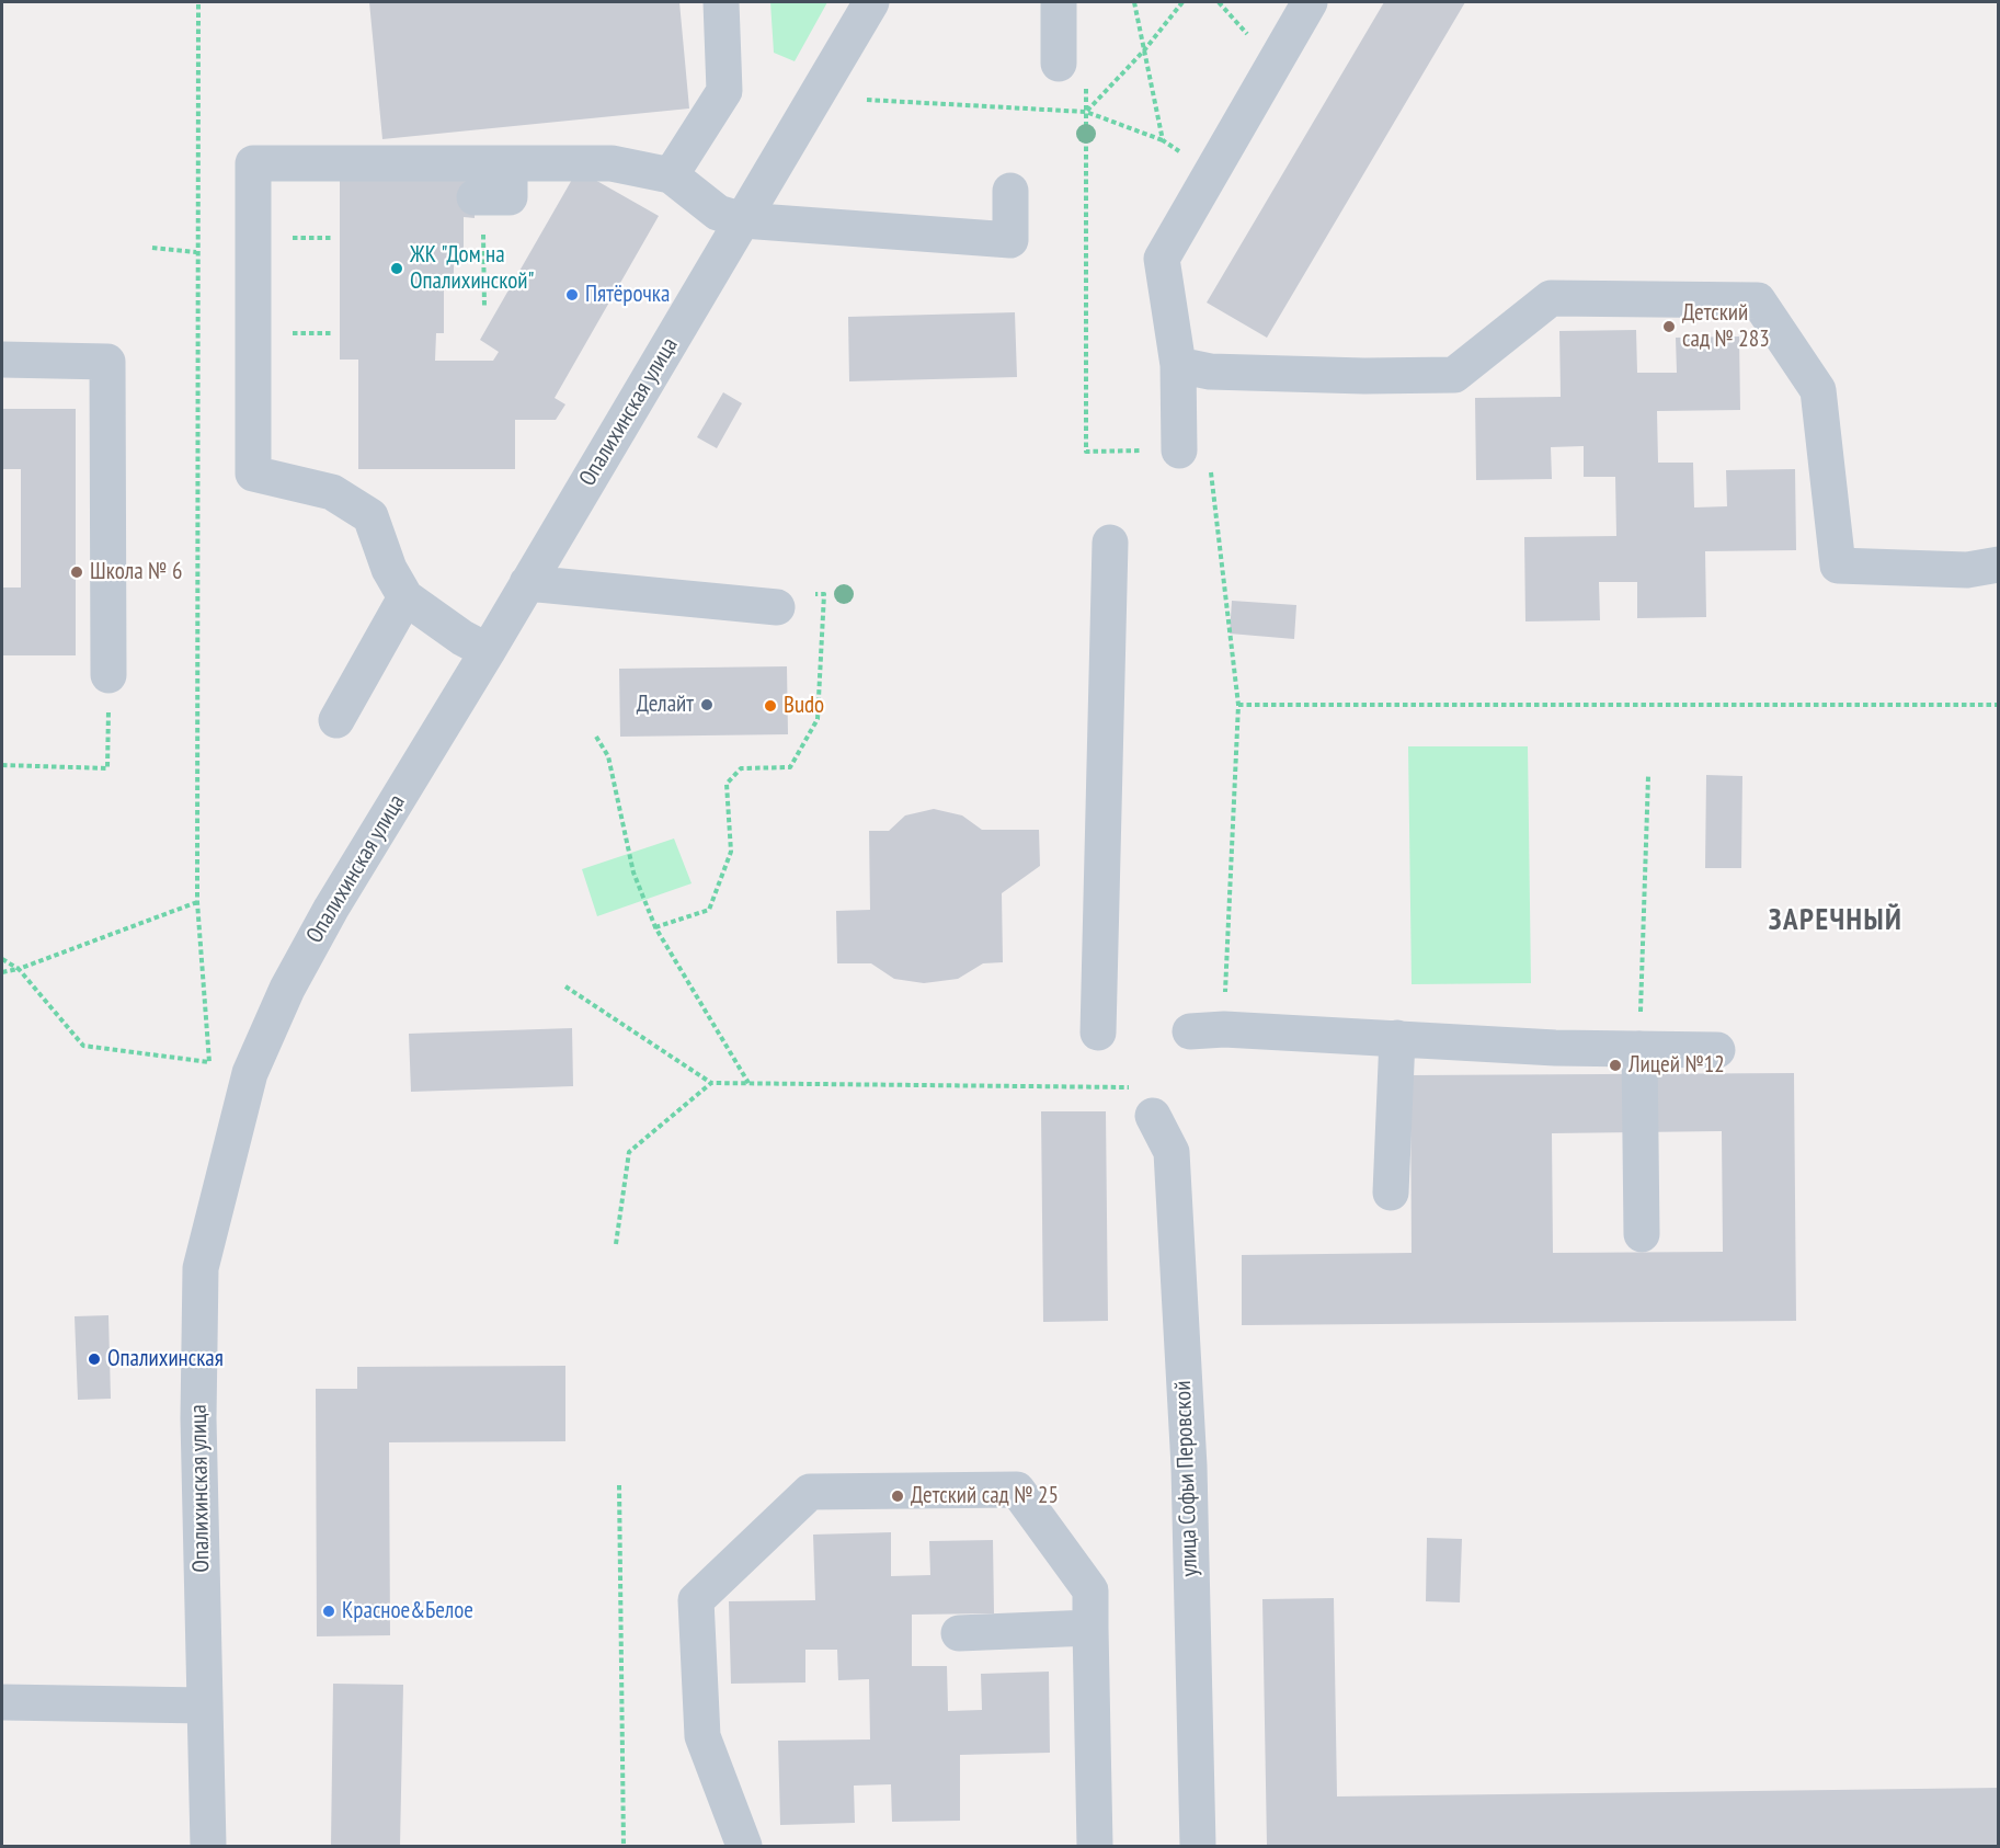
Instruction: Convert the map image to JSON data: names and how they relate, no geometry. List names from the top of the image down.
{
  "streets": {
    "street": ["Опалихинская улица", "улица Софьи Перовской"]
  },
  "districts": ["ЗАРЕЧНЫЙ"],
  "places": [
    "ЖК \"Дом на Опалихинской\"",
    "Пятёрочка",
    "Детский сад № 283",
    "Школа № 6",
    "Делайт",
    "Budo",
    "Лицей №12",
    "Опалихинская",
    "Детский сад № 25",
    "Красное&Белое"
  ]
}
